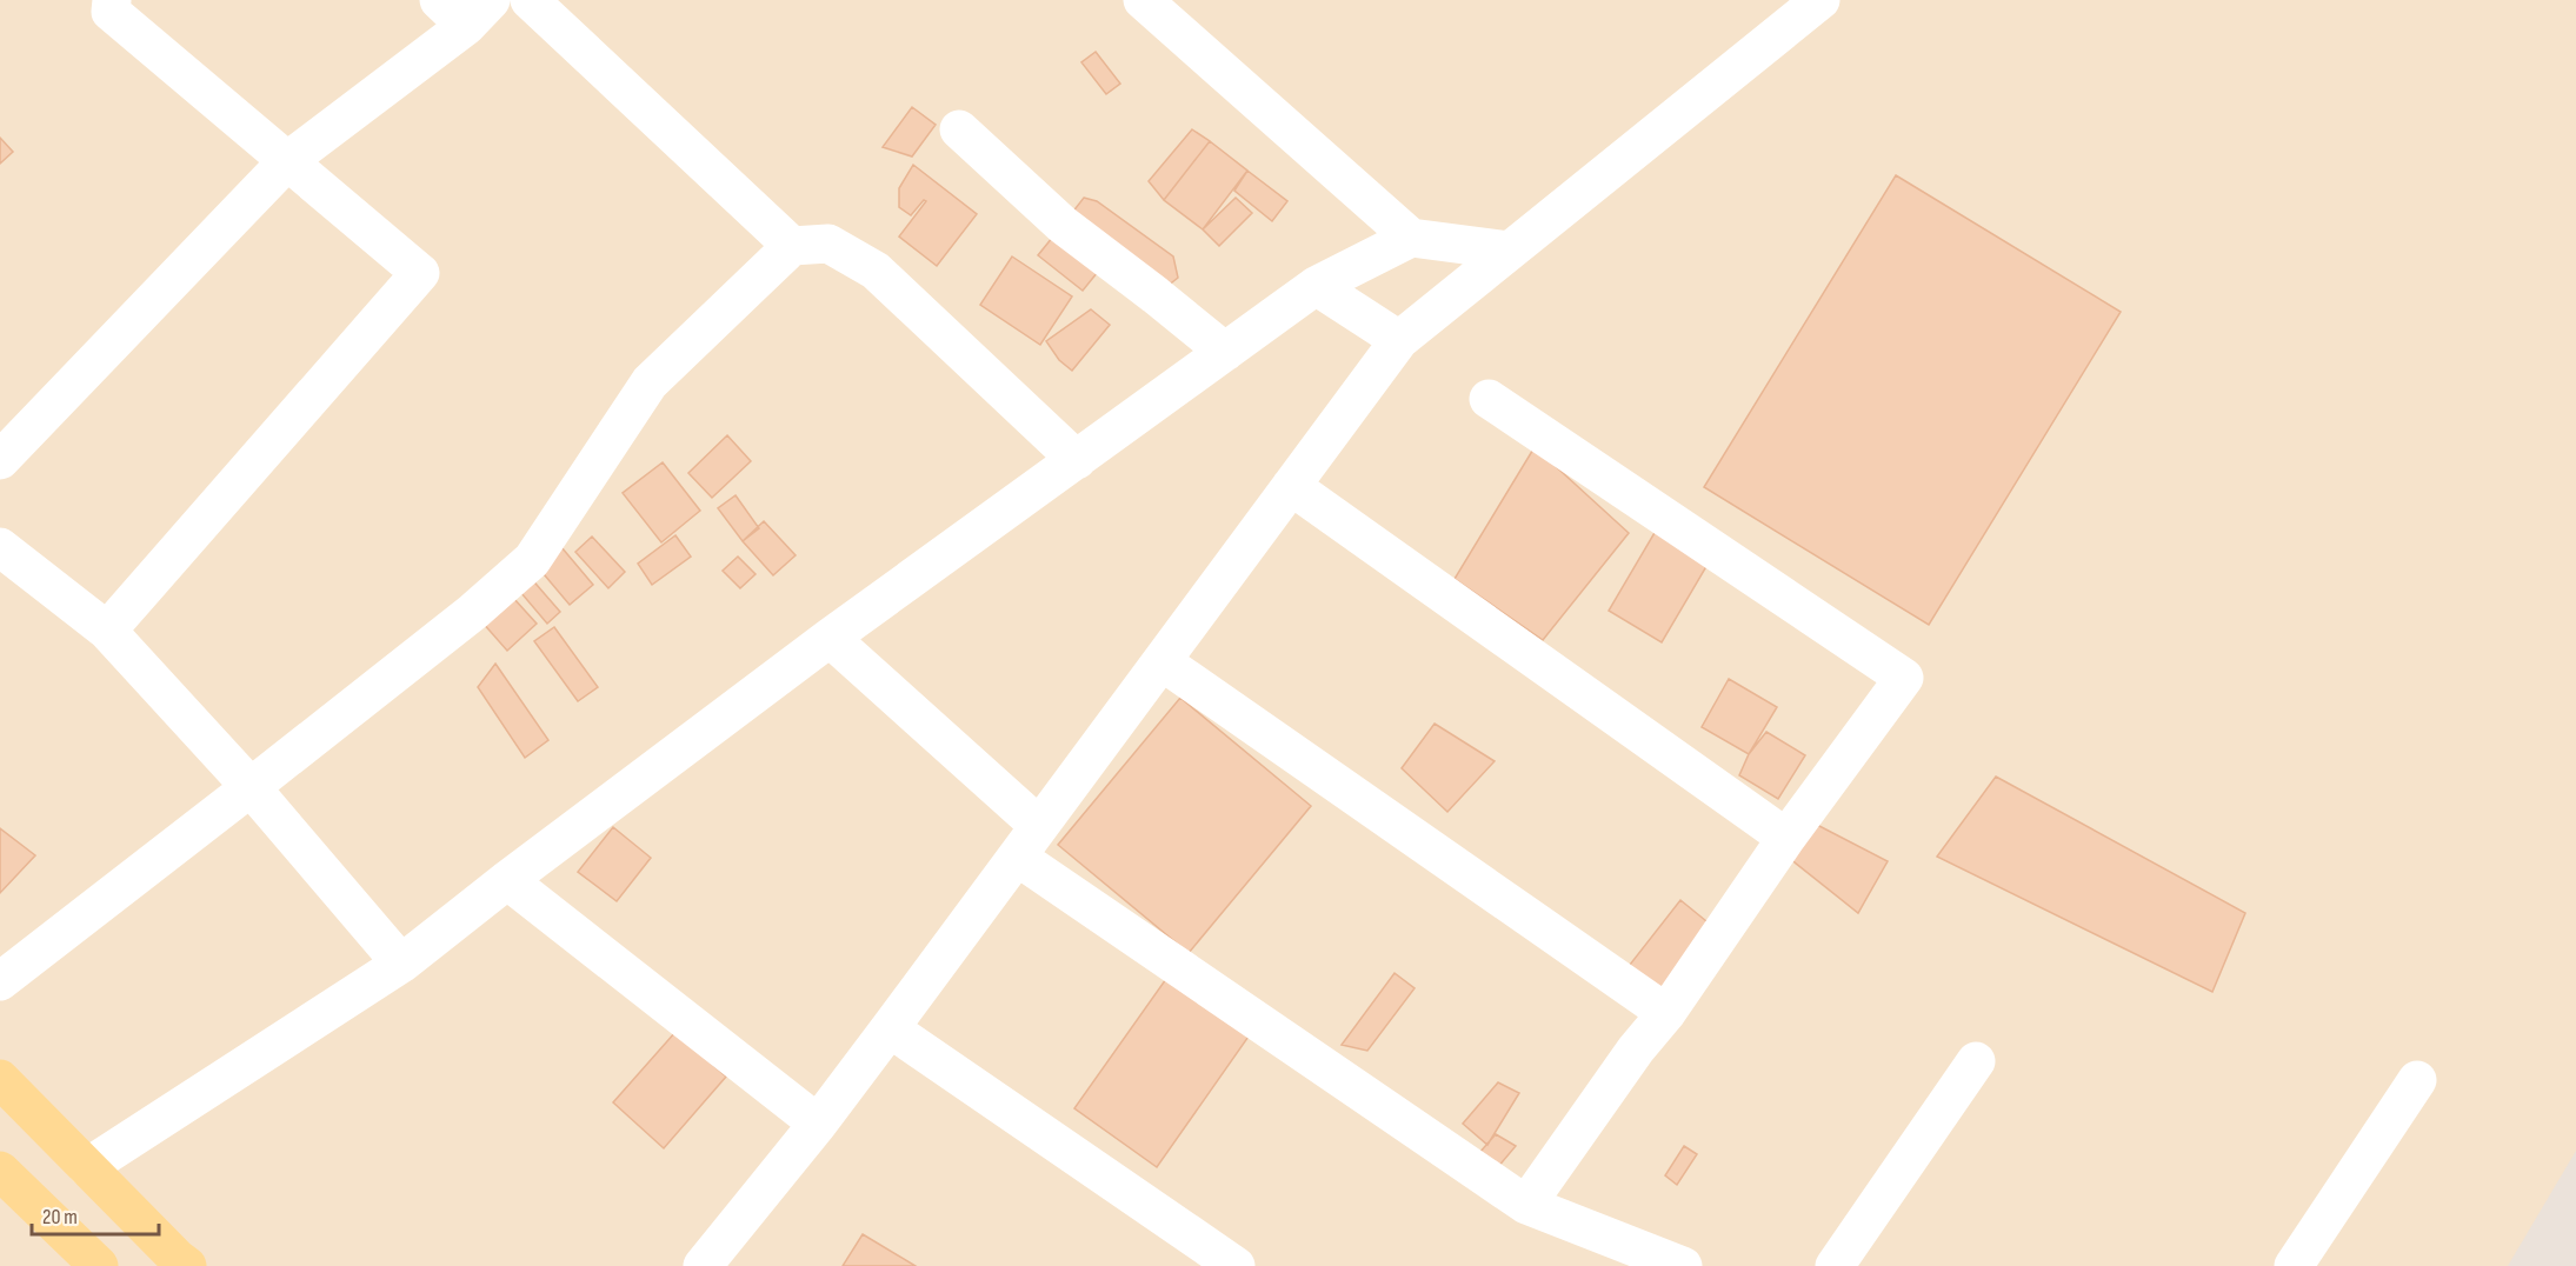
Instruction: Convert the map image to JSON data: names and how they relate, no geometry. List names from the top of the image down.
{
  "scale_bar": "20 m"
}
